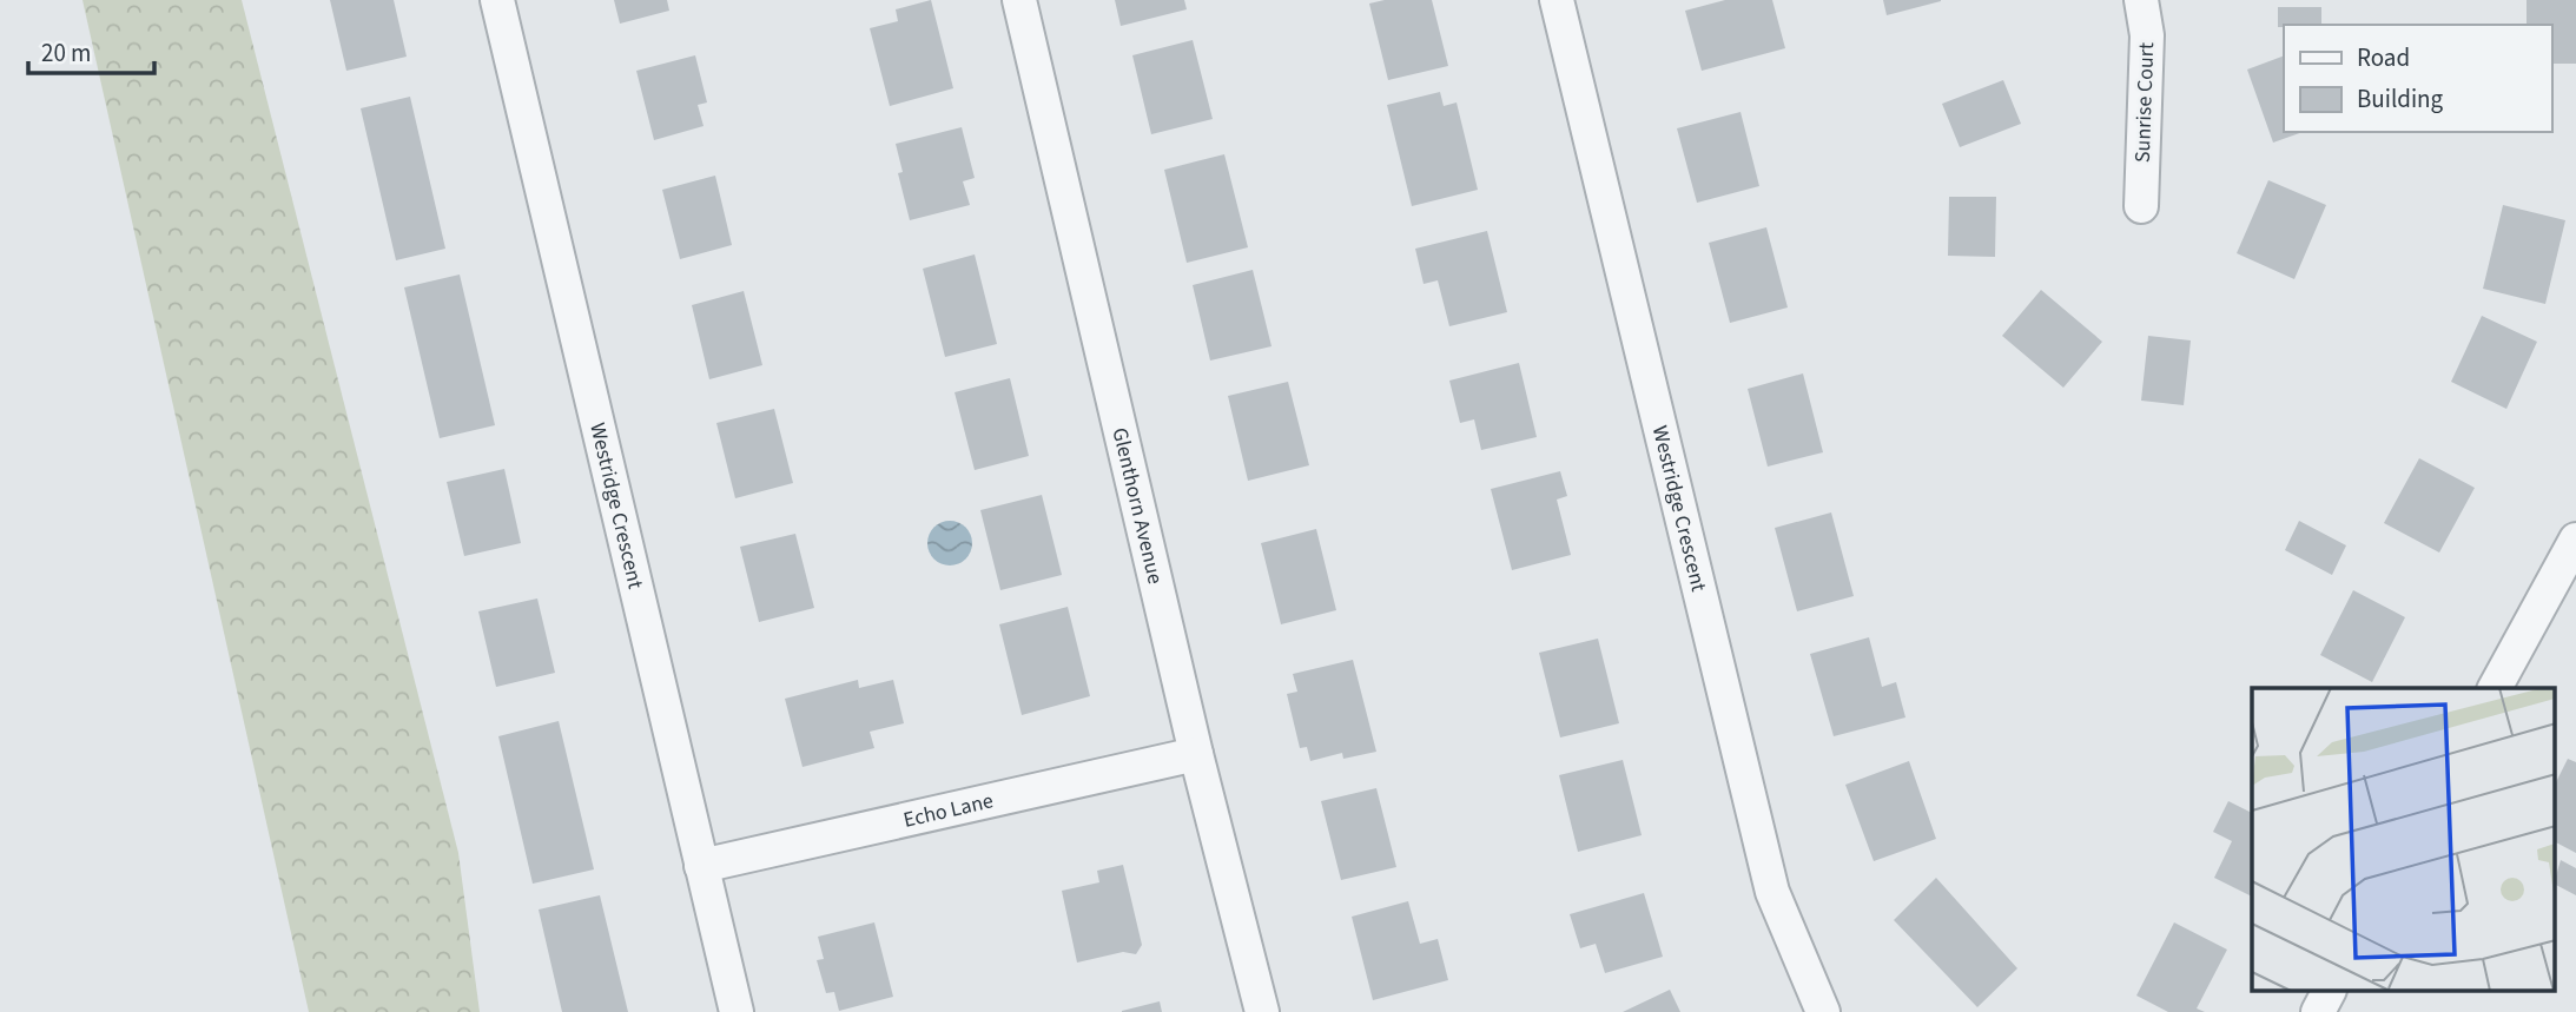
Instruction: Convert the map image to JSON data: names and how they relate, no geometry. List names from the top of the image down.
{
  "streets": {
    "street": [
      "Sunrise Court",
      "Westridge Crescent",
      "Glenthorn Avenue",
      "Echo Lane"
    ]
  },
  "crossings": [
    ["Westridge Crescent", "Echo Lane"],
    ["Glenthorn Avenue", "Echo Lane"]
  ],
  "legend": ["Road", "Building"],
  "scale_bar": "20 m"
}
